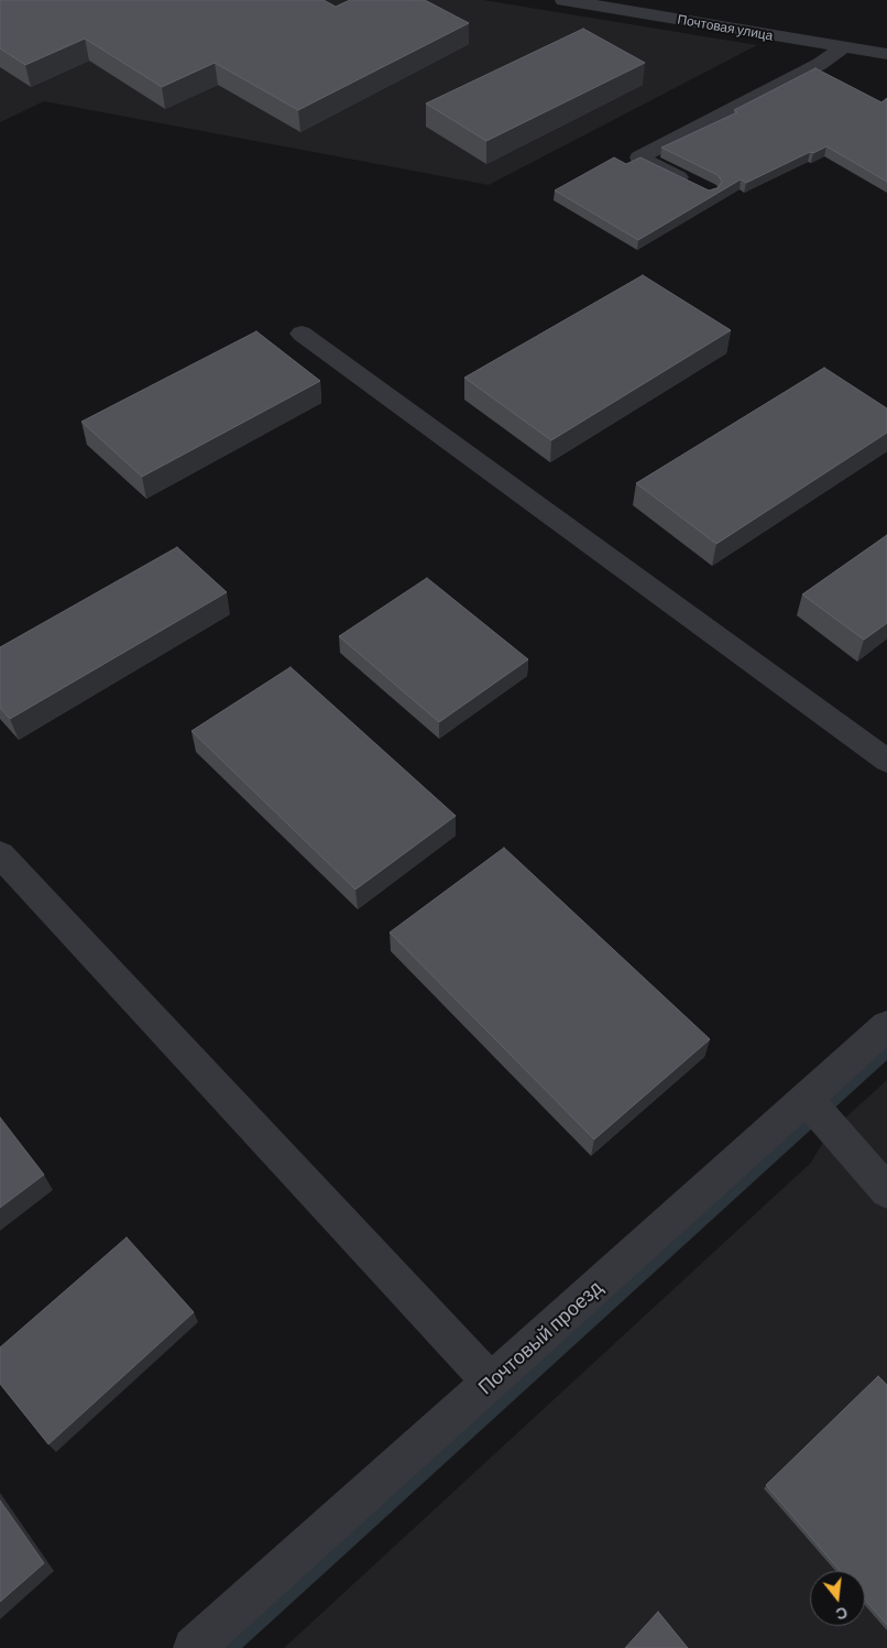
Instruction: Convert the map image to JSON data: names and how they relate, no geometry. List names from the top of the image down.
{
  "streets": {
    "street": ["Почтовая улица", "Почтовый проезд"]
  },
  "north": "bottom"
}
